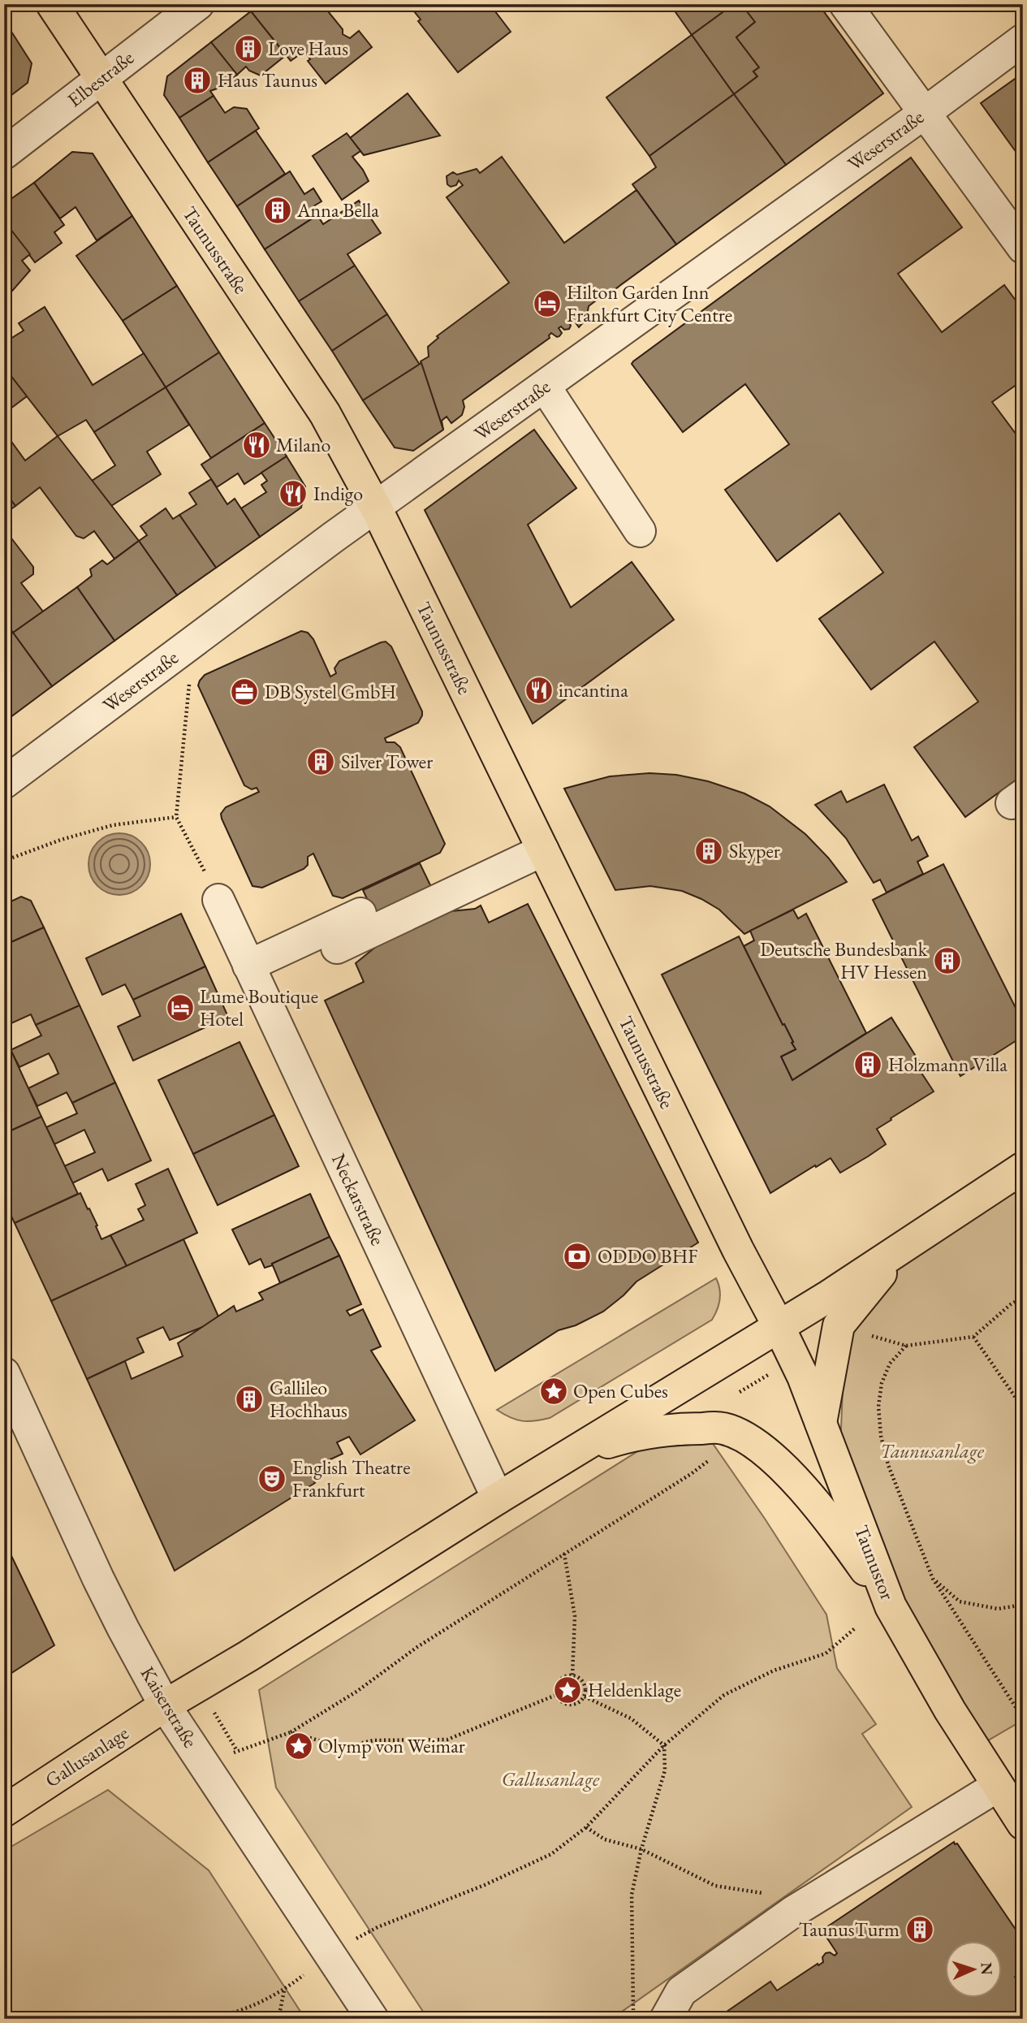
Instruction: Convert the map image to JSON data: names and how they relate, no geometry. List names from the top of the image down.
{
  "streets": {
    "main road": ["Taunusstraße", "Taunustor", "Gallusanlage"],
    "street": [
      "Elbestraße",
      "Weserstraße",
      "Neckarstraße",
      "Kaiserstraße"
    ]
  },
  "crossings": [
    ["Elbestraße", "Taunusstraße"],
    ["Weserstraße", "Taunusstraße"],
    ["Taunusstraße", "Taunustor"],
    ["Taunusstraße", "Gallusanlage"],
    ["Neckarstraße", "Gallusanlage"],
    ["Taunustor", "Gallusanlage"],
    ["Kaiserstraße", "Gallusanlage"]
  ],
  "parks": ["Taunusanlage", "Gallusanlage"],
  "places": {
    "building": [
      "Love Haus",
      "Haus Taunus",
      "Anna Bella",
      "Silver Tower",
      "Skyper",
      "Deutsche Bundesbank HV Hessen",
      "Holzmann Villa",
      "Gallileo Hochhaus",
      "TaunusTurm"
    ],
    "hotel": ["Hilton Garden Inn Frankfurt City Centre", "Lume Boutique Hotel"],
    "restaurant": ["Milano", "Indigo", "incantina"],
    "office": ["DB Systel GmbH"],
    "bank": ["ODDO BHF"],
    "place": ["Open Cubes", "Heldenklage", "Olymp von Weimar"],
    "theatre": ["English Theatre Frankfurt"]
  },
  "north": "right"
}
